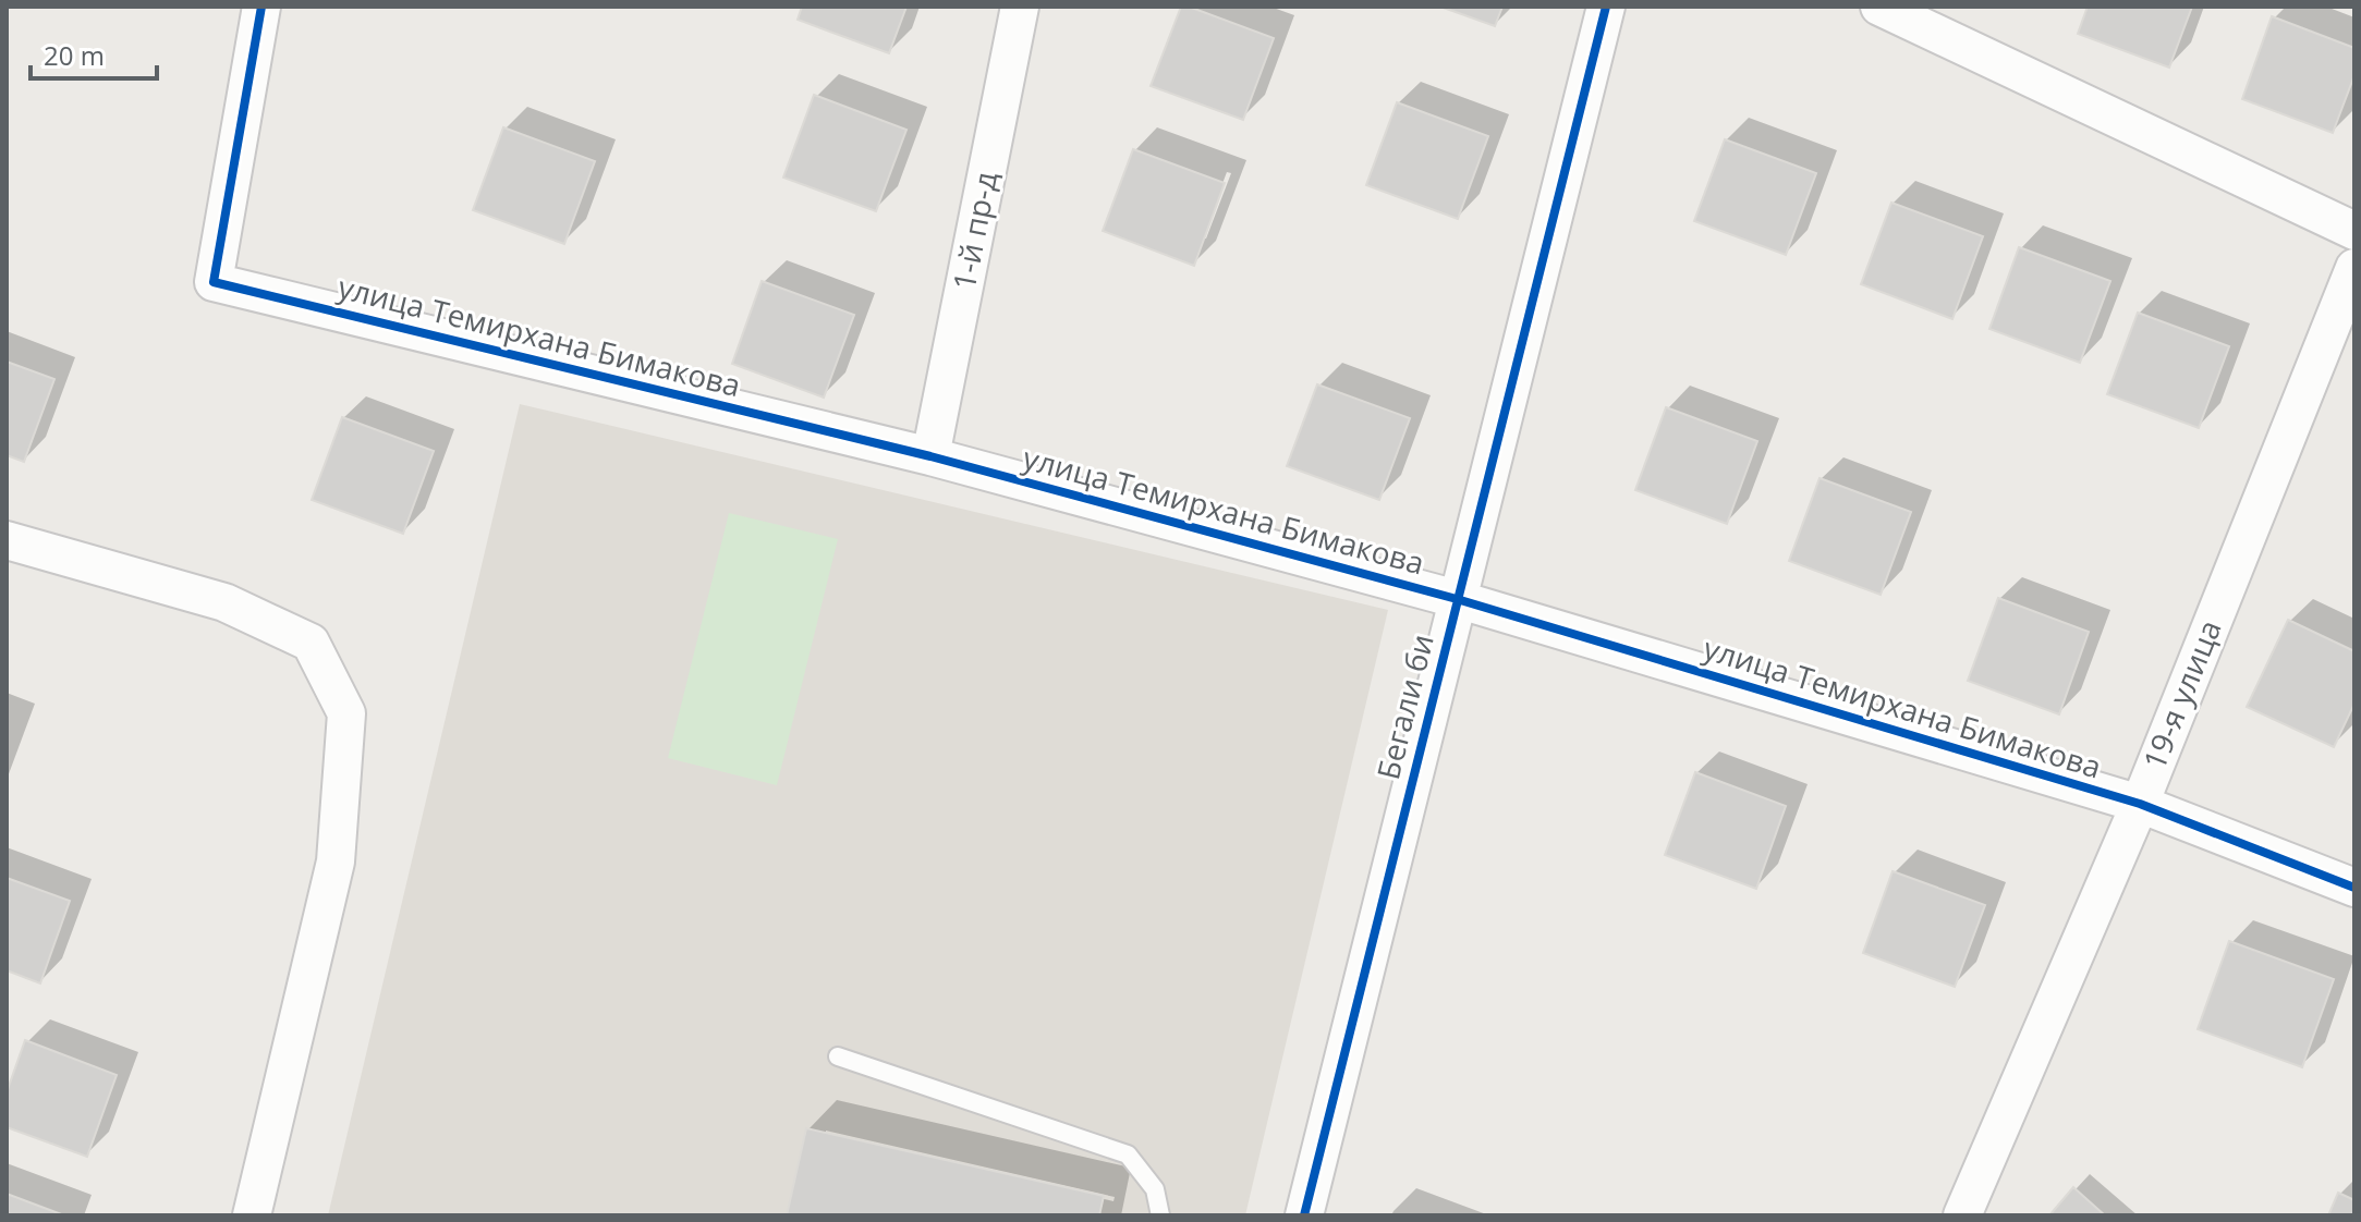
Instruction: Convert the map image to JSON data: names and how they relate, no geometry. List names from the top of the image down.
{
  "streets": {
    "street": [
      "1-й пр-д",
      "улица Темирхана Бимакова",
      "19-я улица",
      "Бегали би"
    ]
  },
  "crossings": [
    ["1-й пр-д", "улица Темирхана Бимакова"],
    ["улица Темирхана Бимакова", "19-я улица"],
    ["улица Темирхана Бимакова", "Бегали би"]
  ],
  "scale_bar": "20 m"
}
